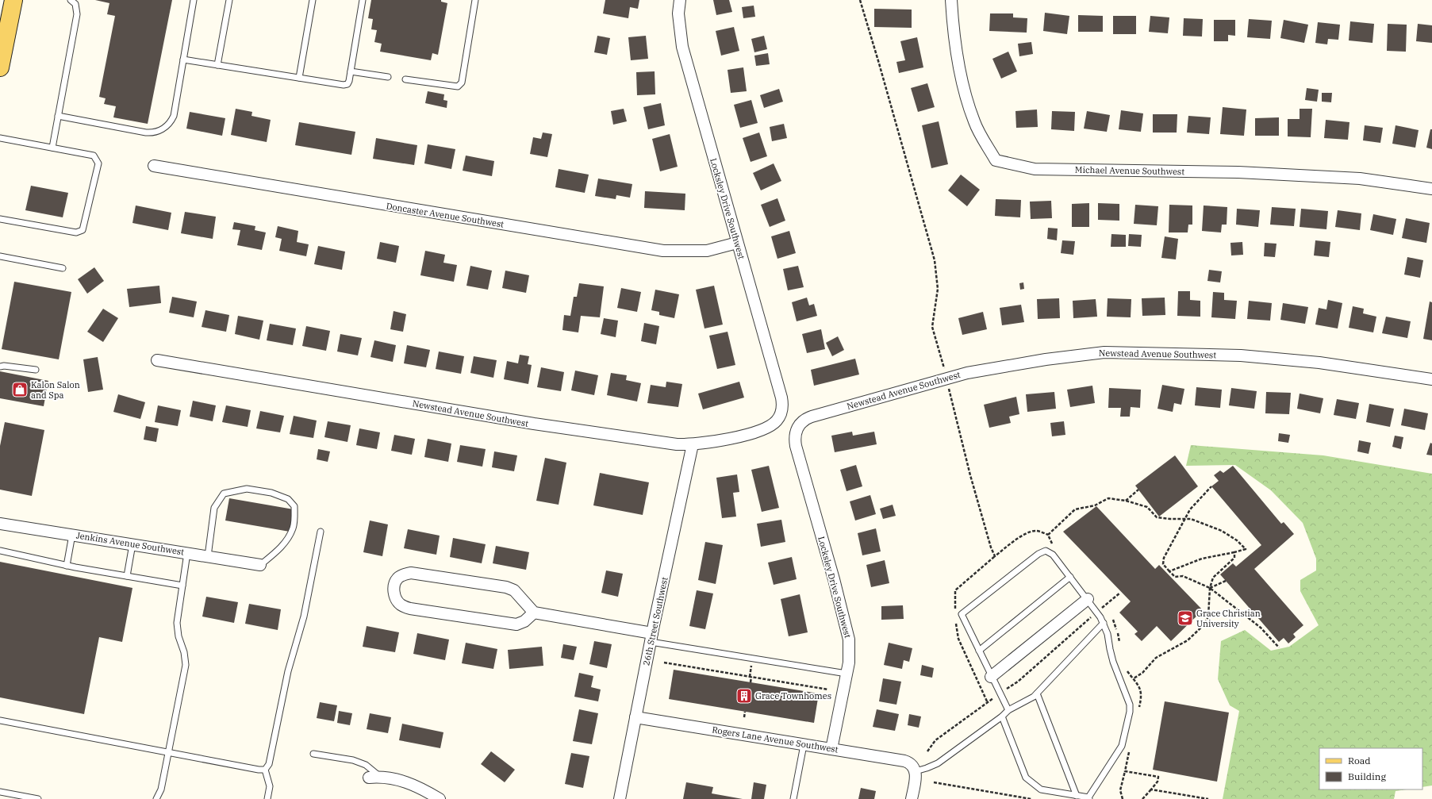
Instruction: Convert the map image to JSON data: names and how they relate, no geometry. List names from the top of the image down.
{
  "streets": {
    "street": [
      "Michael Avenue Southwest",
      "Locksley Drive Southwest",
      "Doncaster Avenue Southwest",
      "Newstead Avenue Southwest",
      "Jenkins Avenue Southwest",
      "26th Street Southwest",
      "Rogers Lane Avenue Southwest"
    ]
  },
  "crossings": [
    ["Locksley Drive Southwest", "Doncaster Avenue Southwest"],
    ["Locksley Drive Southwest", "Newstead Avenue Southwest"],
    ["Locksley Drive Southwest", "Rogers Lane Avenue Southwest"],
    ["Newstead Avenue Southwest", "26th Street Southwest"],
    ["26th Street Southwest", "Rogers Lane Avenue Southwest"]
  ],
  "places": {
    "shop": ["Kalon Salon and Spa"],
    "school or university": ["Grace Christian University"],
    "building": ["Grace Townhomes"]
  },
  "legend": ["Road", "Building"]
}
